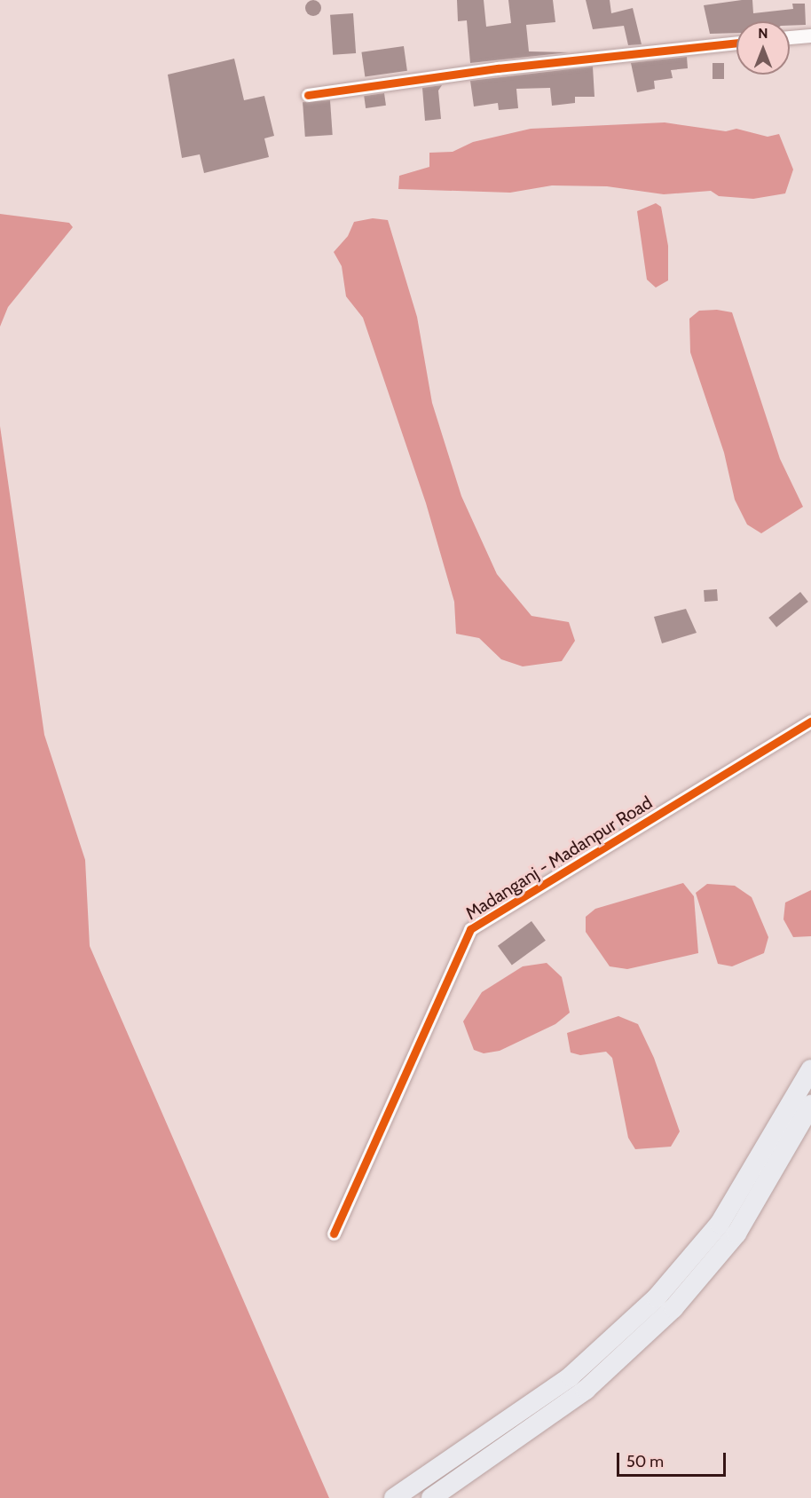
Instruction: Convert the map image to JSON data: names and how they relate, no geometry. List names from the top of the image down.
{
  "streets": {
    "street": ["Madanganj - Madanpur Road"]
  },
  "scale_bar": "50 m",
  "north": "top"
}
